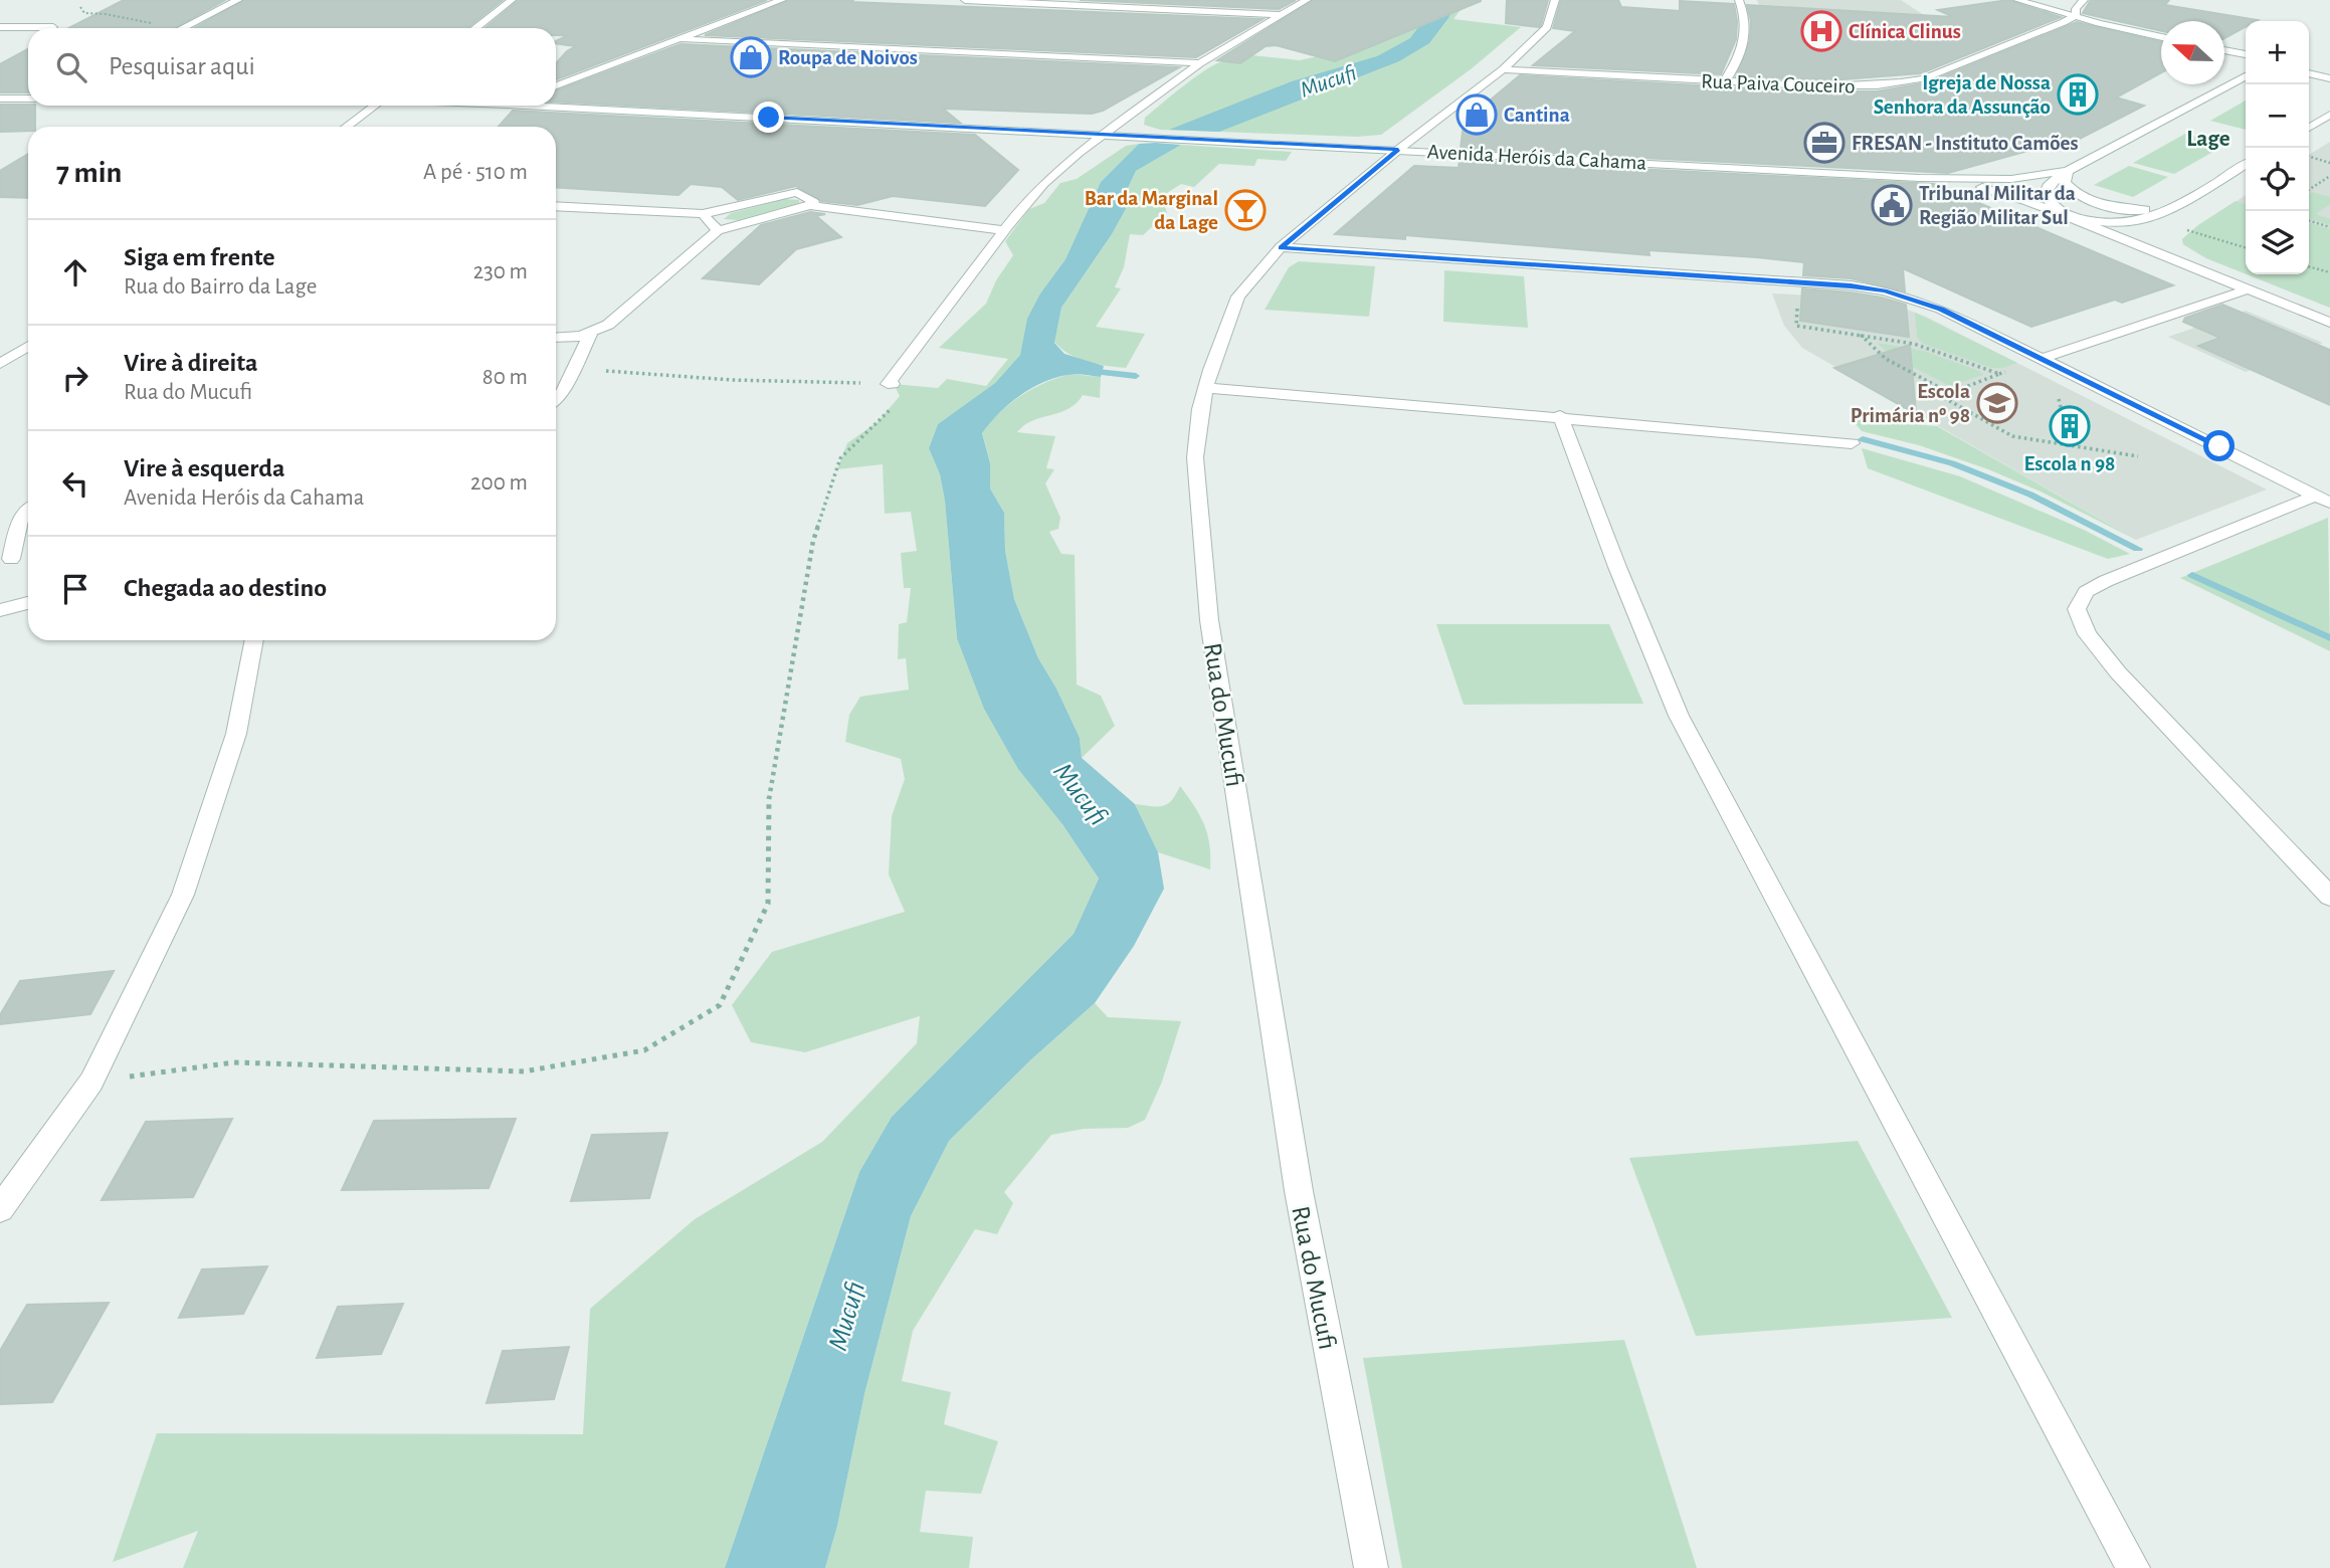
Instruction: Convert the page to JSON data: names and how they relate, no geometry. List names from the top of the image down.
{
  "streets": {
    "street": ["Rua Paiva Couceiro", "Avenida Heróis da Cahama", "Rua do Mucufi"]
  },
  "crossings": [
    ["Rua Paiva Couceiro", "Rua do Mucufi"],
    ["Avenida Heróis da Cahama", "Rua do Mucufi"]
  ],
  "districts": ["Lage"],
  "water": ["Mucufi"],
  "places": {
    "hospital": ["Clínica Clinus"],
    "shop": ["Roupa de Noivos", "Cantina"],
    "building": ["Igreja de Nossa Senhora da Assunção", "Escola n 98"],
    "office": ["FRESAN - Instituto Camões"],
    "public building": ["Tribunal Militar da Região Militar Sul"],
    "bar": ["Bar da Marginal da Lage"],
    "school or university": ["Escola Primária nº 98"]
  },
  "north": "left",
  "page": {
    "map_buttons": ["+", "−"],
    "search": "Pesquisar aqui",
    "heading": ["7 min", "A pé · 510 m"],
    "list": [
      ["Siga em frente", "Rua do Bairro da Lage", "230 m"],
      ["Vire à direita", "Rua do Mucufi", "80 m"],
      ["Vire à esquerda", "Avenida Heróis da Cahama", "200 m"],
      "Chegada ao destino"
    ]
  }
}
